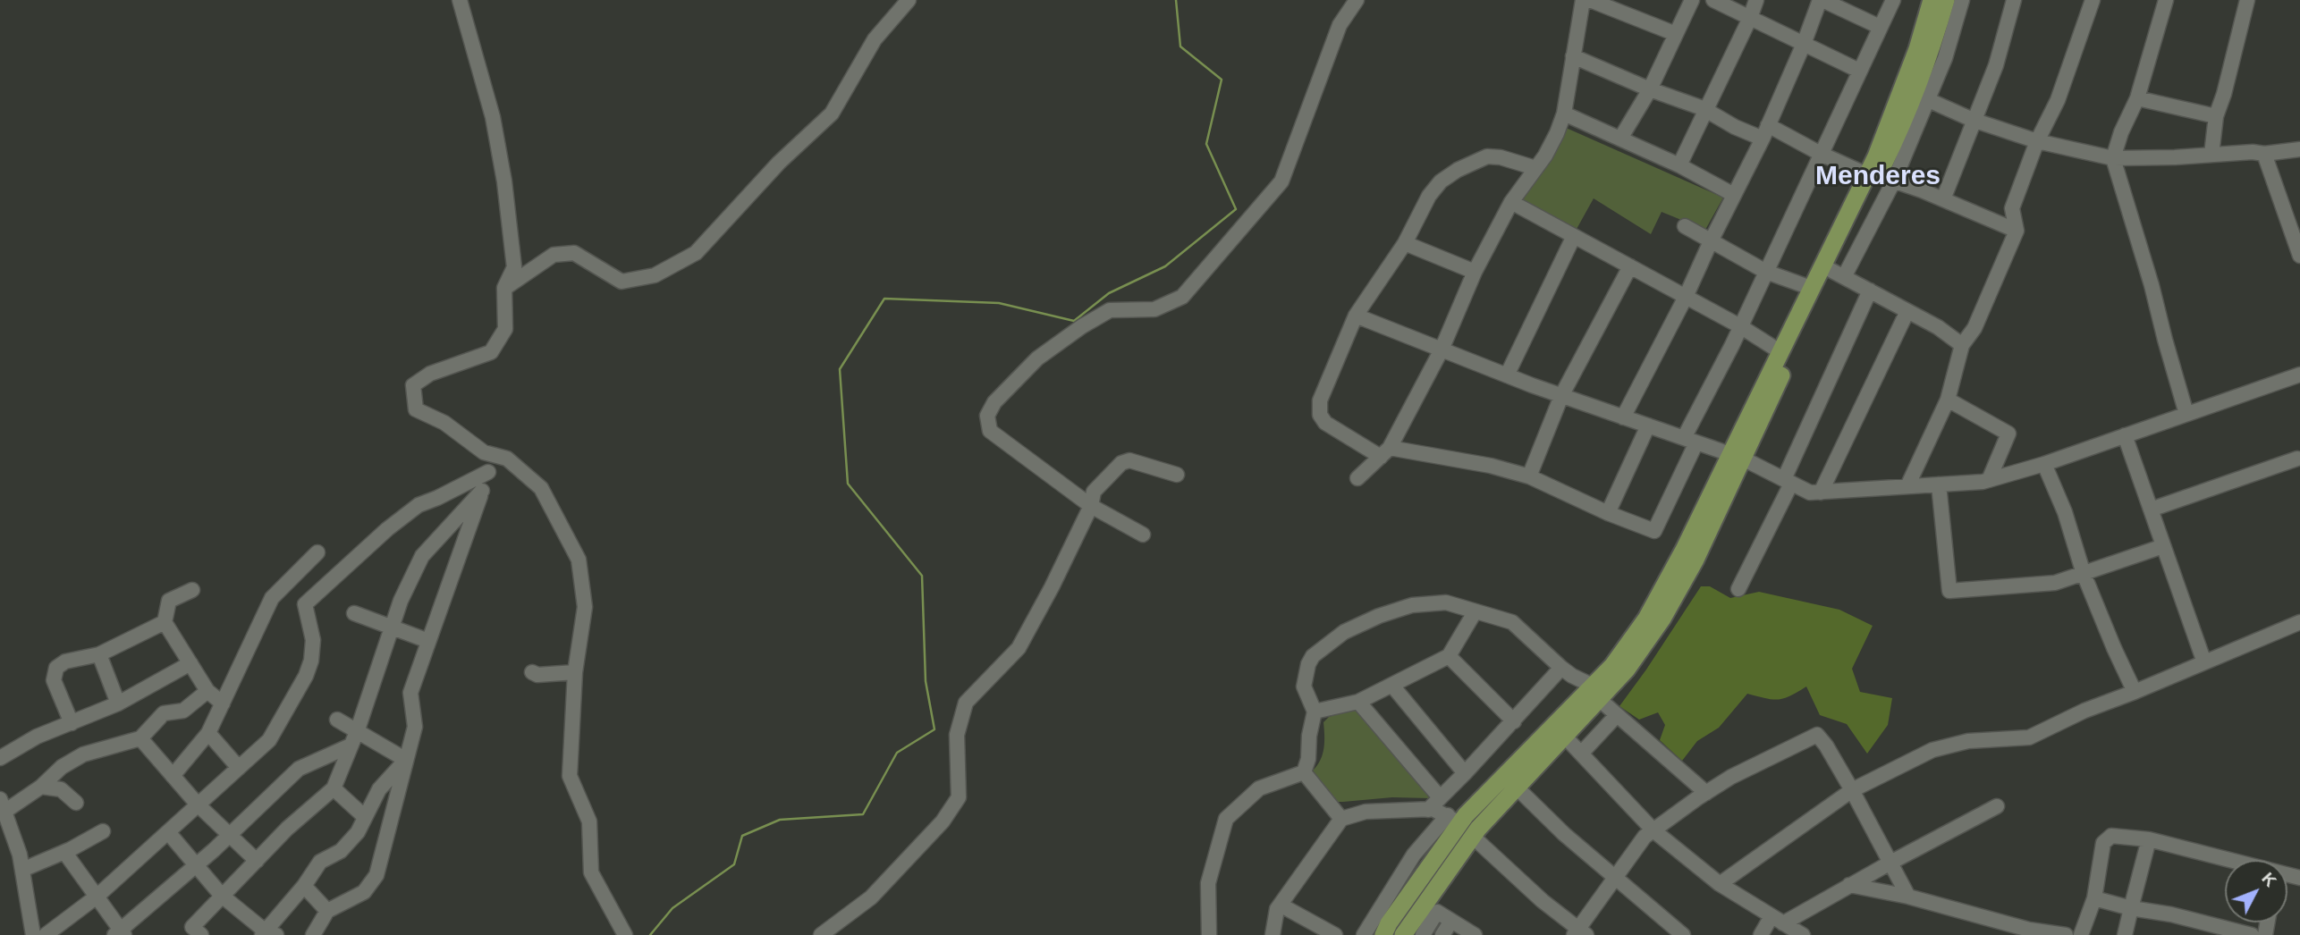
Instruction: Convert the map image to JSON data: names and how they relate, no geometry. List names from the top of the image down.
{
  "districts": ["Menderes"],
  "north": "top right"
}
